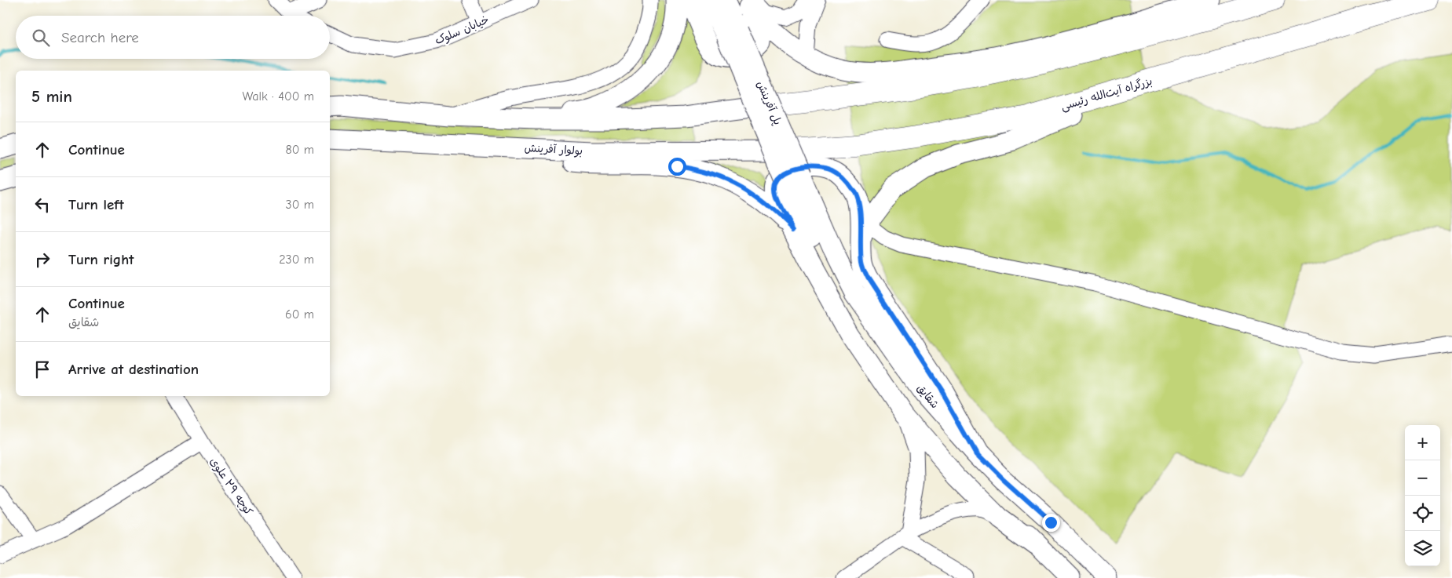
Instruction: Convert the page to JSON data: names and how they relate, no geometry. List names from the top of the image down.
{
  "streets": {
    "highway": ["بزرگراه آیت‌الله رئیسی"],
    "main road": ["پل آفرینش", "بولوار آفرینش", "شقایق"],
    "street": ["خیابان سلوک", "کوچه ۲۹ علوی"]
  },
  "crossings": [
    ["بزرگراه آیت‌الله رئیسی", "بولوار آفرینش"],
    ["پل آفرینش", "شقایق"]
  ],
  "page": {
    "search": "Search here",
    "heading": ["5 min", "Walk · 400 m"],
    "list": [
      ["Continue", "80 m"],
      ["Turn left", "30 m"],
      ["Turn right", "230 m"],
      ["Continue", "شقایق", "60 m"],
      "Arrive at destination"
    ],
    "map_buttons": ["+", "−"]
  }
}
